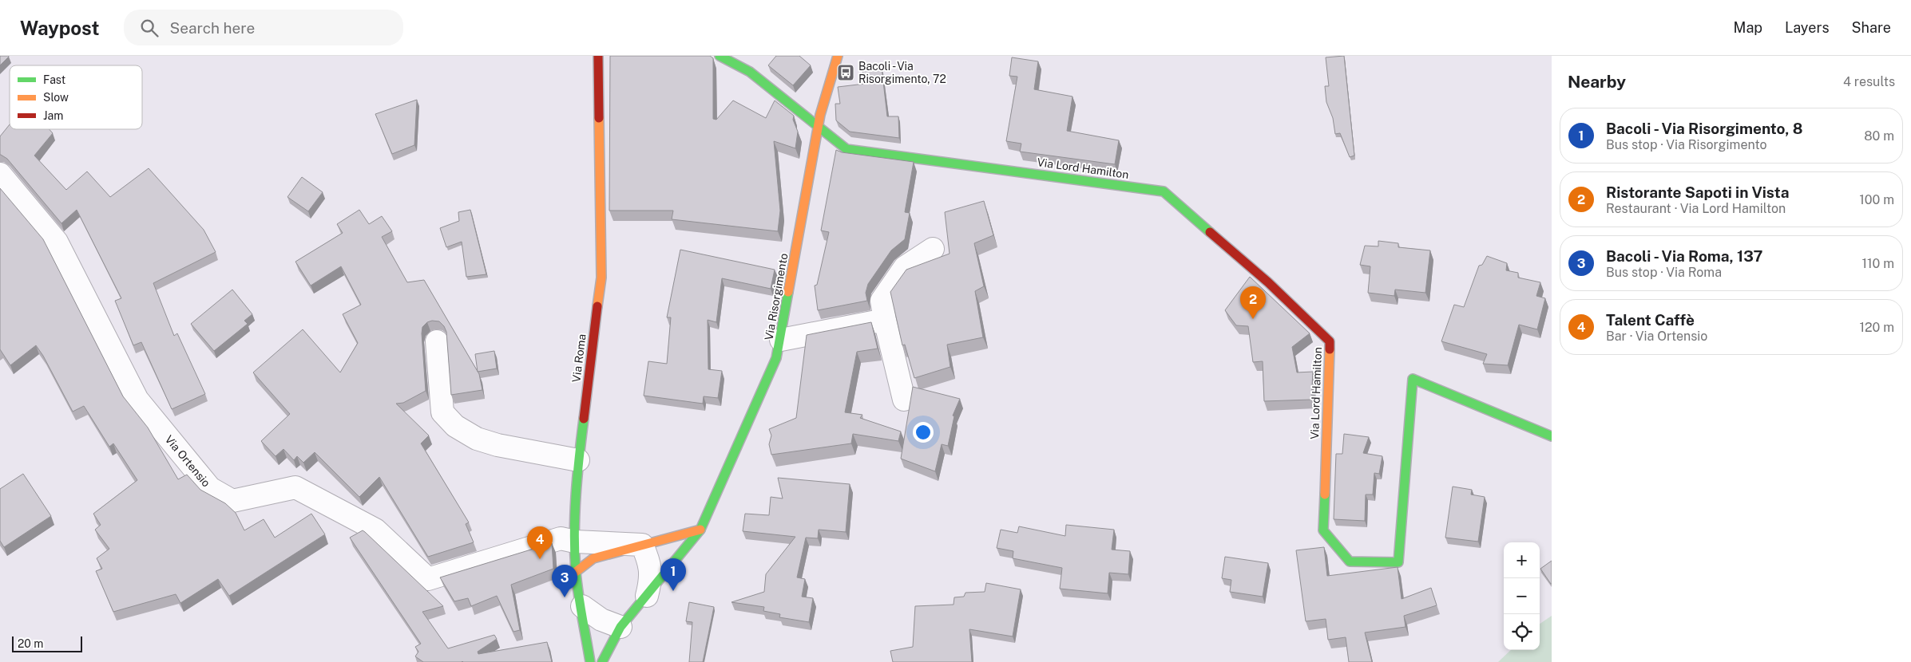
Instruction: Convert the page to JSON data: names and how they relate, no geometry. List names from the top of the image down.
{
  "streets": {
    "street": [
      "Via Lord Hamilton",
      "Via Risorgimento",
      "Via Roma",
      "Via Ortensio"
    ]
  },
  "crossings": [
    ["Via Lord Hamilton", "Via Risorgimento"],
    ["Via Risorgimento", "Via Roma"],
    ["Via Roma", "Via Ortensio"]
  ],
  "places": {
    "bus stop": ["Bacoli - Via Risorgimento, 72"]
  },
  "legend": ["Fast", "Slow", "Jam"],
  "scale_bar": "20 m",
  "page": {
    "header": "Waypost",
    "search": "Search here",
    "nav": ["Map", "Layers", "Share"],
    "heading": ["Nearby", "4 results"],
    "list": [
      {
        "mark": "1",
        "name": "Bacoli - Via Risorgimento, 8",
        "note": "Bus stop · Via Risorgimento",
        "value": "80 m"
      },
      {
        "mark": "2",
        "name": "Ristorante Sapoti in Vista",
        "note": "Restaurant · Via Lord Hamilton",
        "value": "100 m"
      },
      {
        "mark": "3",
        "name": "Bacoli - Via Roma, 137",
        "note": "Bus stop · Via Roma",
        "value": "110 m"
      },
      {
        "mark": "4",
        "name": "Talent Caffè",
        "note": "Bar · Via Ortensio",
        "value": "120 m"
      }
    ],
    "pins": [
      "2",
      "4",
      "1",
      "3"
    ],
    "map_buttons": ["+", "−"],
    "scale": "20 m"
  }
}
